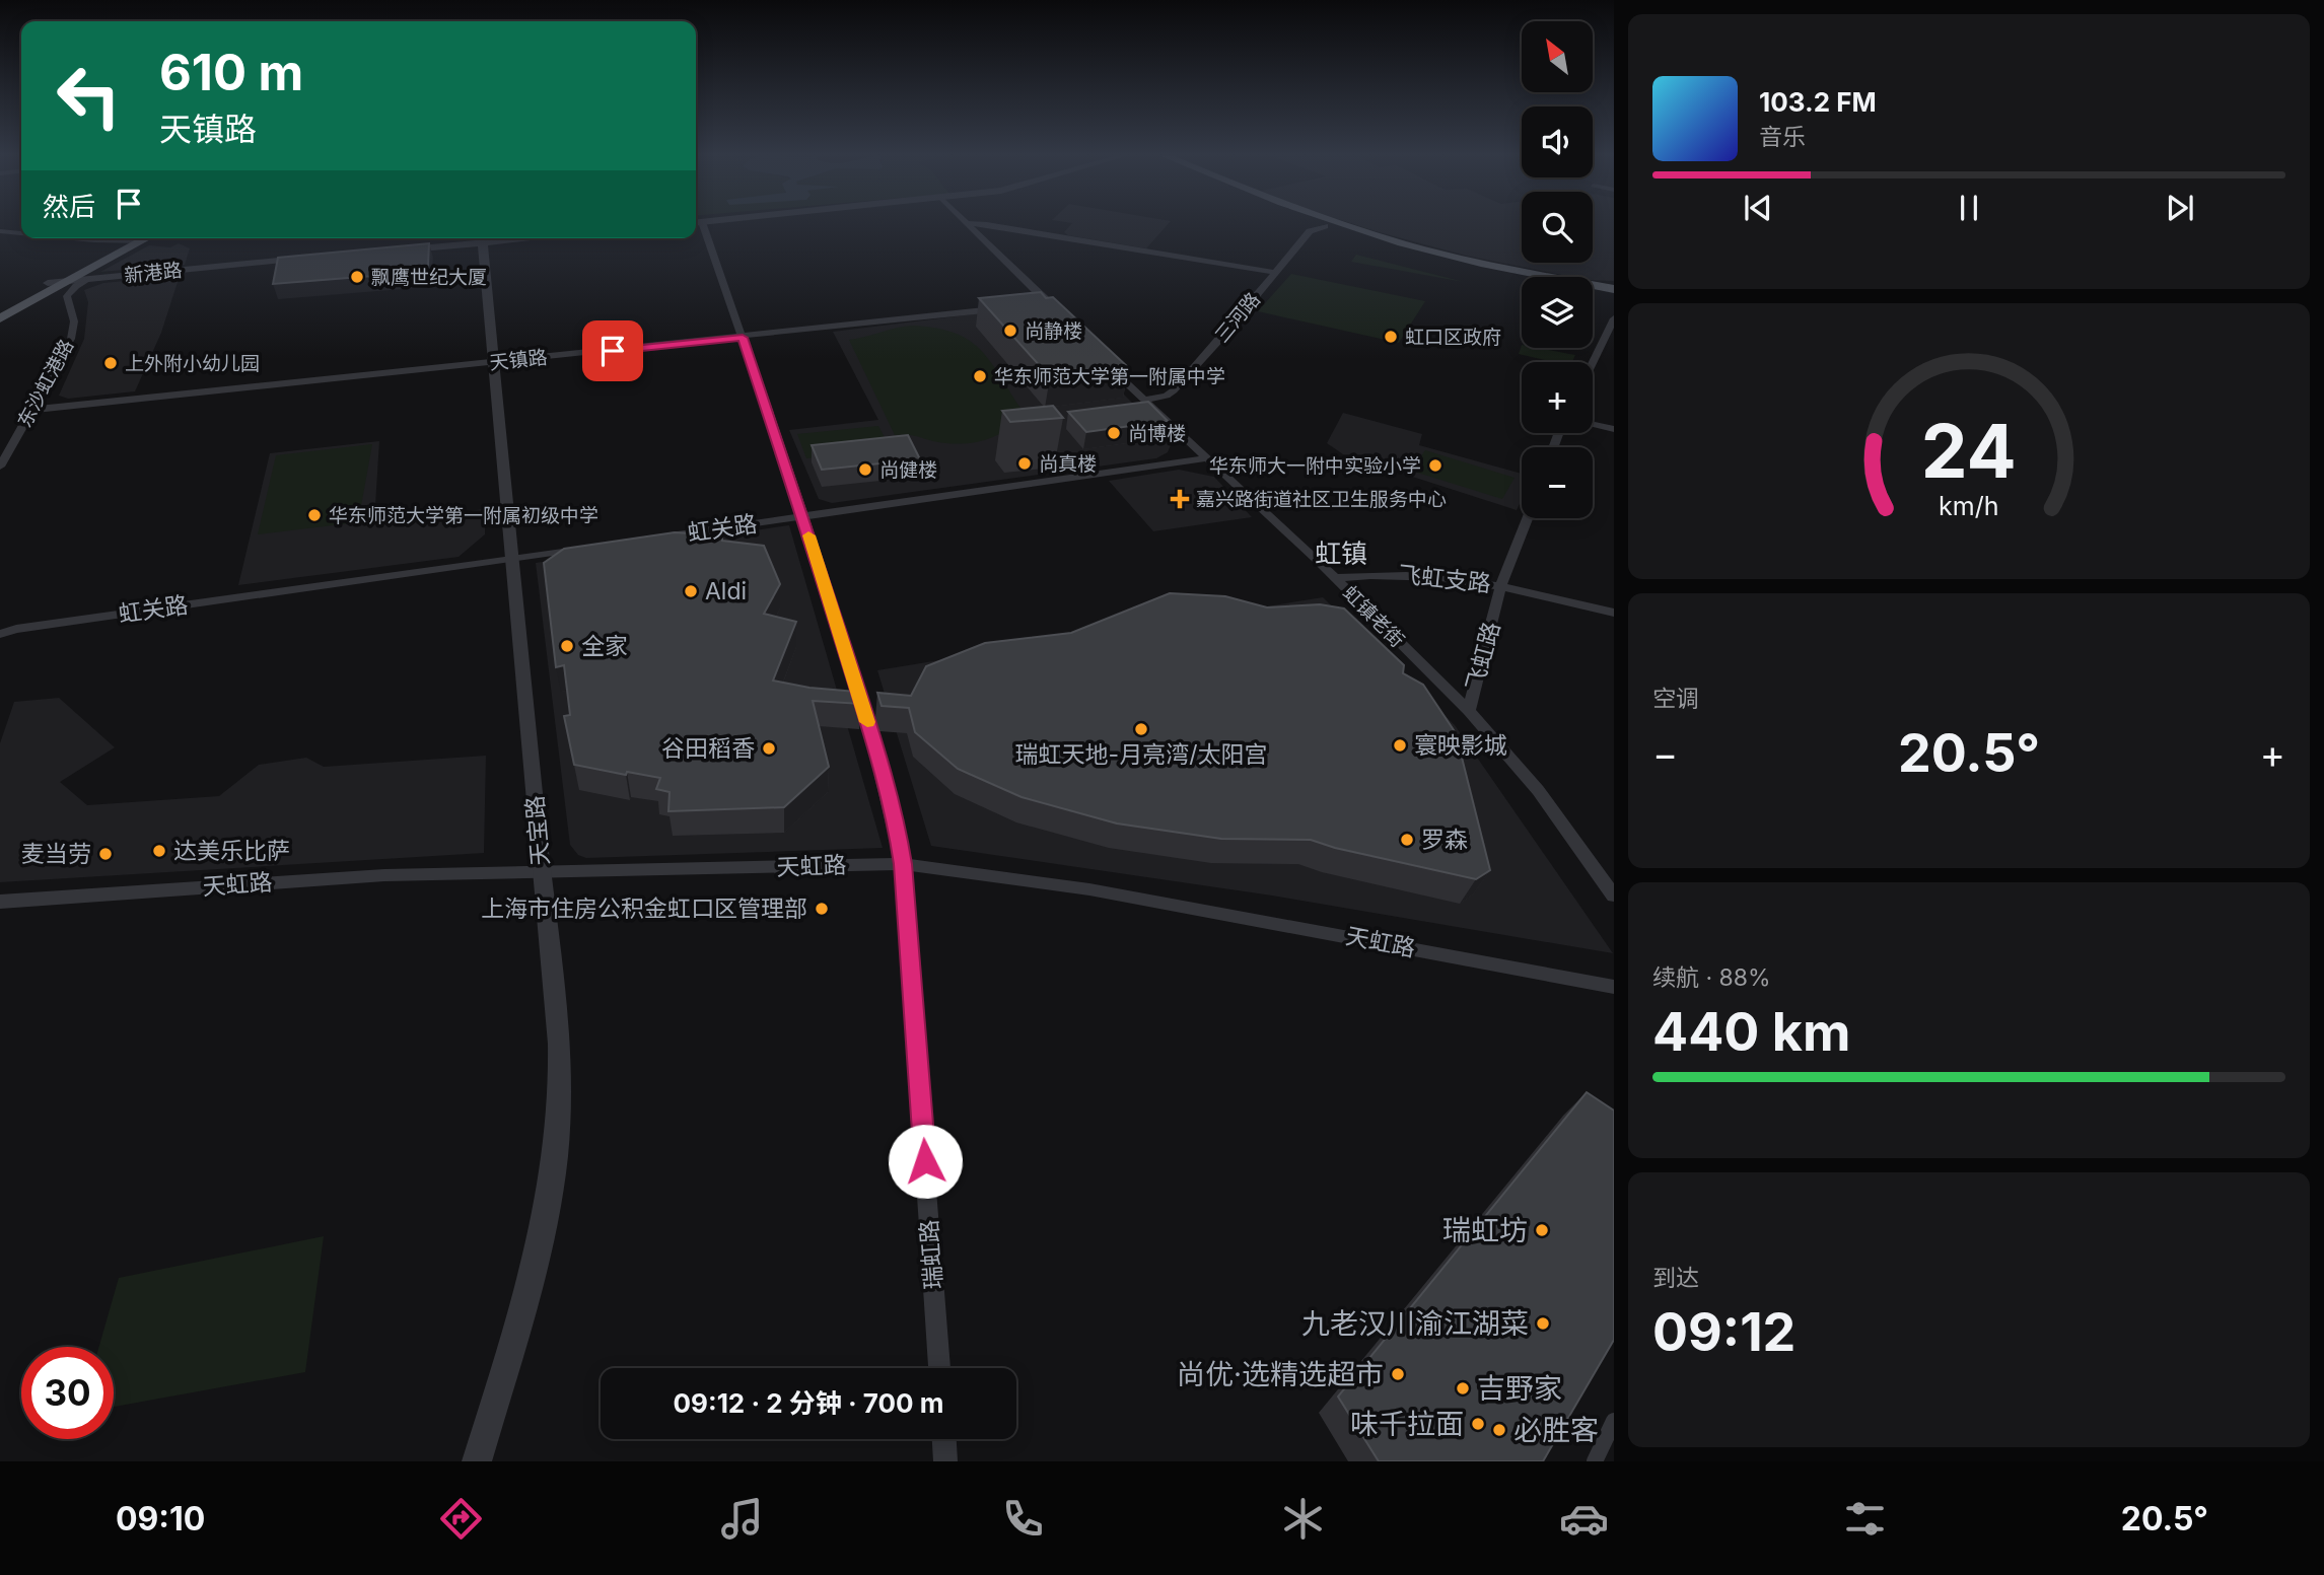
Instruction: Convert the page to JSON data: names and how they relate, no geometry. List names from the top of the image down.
{
  "streets": {
    "street": [
      "新港路",
      "三河路",
      "天镇路",
      "东沙虹港路",
      "虹关路",
      "飞虹支路",
      "虹镇老街",
      "飞虹路",
      "天宝路",
      "天虹路",
      "瑞虹路"
    ]
  },
  "crossings": [
    ["三河路", "虹镇老街"],
    ["天镇路", "东沙虹港路"],
    ["天镇路", "天宝路"],
    ["天镇路", "瑞虹路"],
    ["虹关路", "虹镇老街"],
    ["虹关路", "天宝路"],
    ["虹关路", "瑞虹路"],
    ["飞虹支路", "虹镇老街"],
    ["飞虹支路", "飞虹路"],
    ["虹镇老街", "飞虹路"],
    ["天宝路", "天虹路"],
    ["天虹路", "瑞虹路"]
  ],
  "districts": ["虹镇"],
  "places": {
    "other": [
      "飘鹰世纪大厦",
      "尚静楼",
      "虹口区政府",
      "上外附小幼儿园",
      "华东师范大学第一附属中学",
      "尚博楼",
      "尚真楼",
      "华东师大一附中实验小学",
      "尚健楼",
      "华东师范大学第一附属初级中学",
      "Aldi",
      "全家",
      "瑞虹天地-月亮湾/太阳宫",
      "寰映影城",
      "谷田稻香",
      "罗森",
      "达美乐比萨",
      "麦当劳",
      "上海市住房公积金虹口区管理部",
      "瑞虹坊",
      "九老汉川渝江湖菜",
      "尚优·选精选超市",
      "吉野家",
      "味千拉面",
      "必胜客"
    ],
    "health": ["嘉兴路街道社区卫生服务中心"]
  },
  "north": "top left",
  "page": {
    "map_buttons": ["+", "−"],
    "turn": ["610 m", "天镇路"],
    "song": ["103.2 FM", "音乐"],
    "then": "然后",
    "tile": [
      "空调",
      ["续航 · 88%", "440 km"],
      ["到达", "09:12"]
    ],
    "heat": ["−", "20.5°", "+"],
    "limit": "30",
    "trip": "09:12 · 2 分钟 · 700 m",
    "tabs": ["09:10", "20.5°"],
    "gauge": ["24", "km/h"]
  }
}
